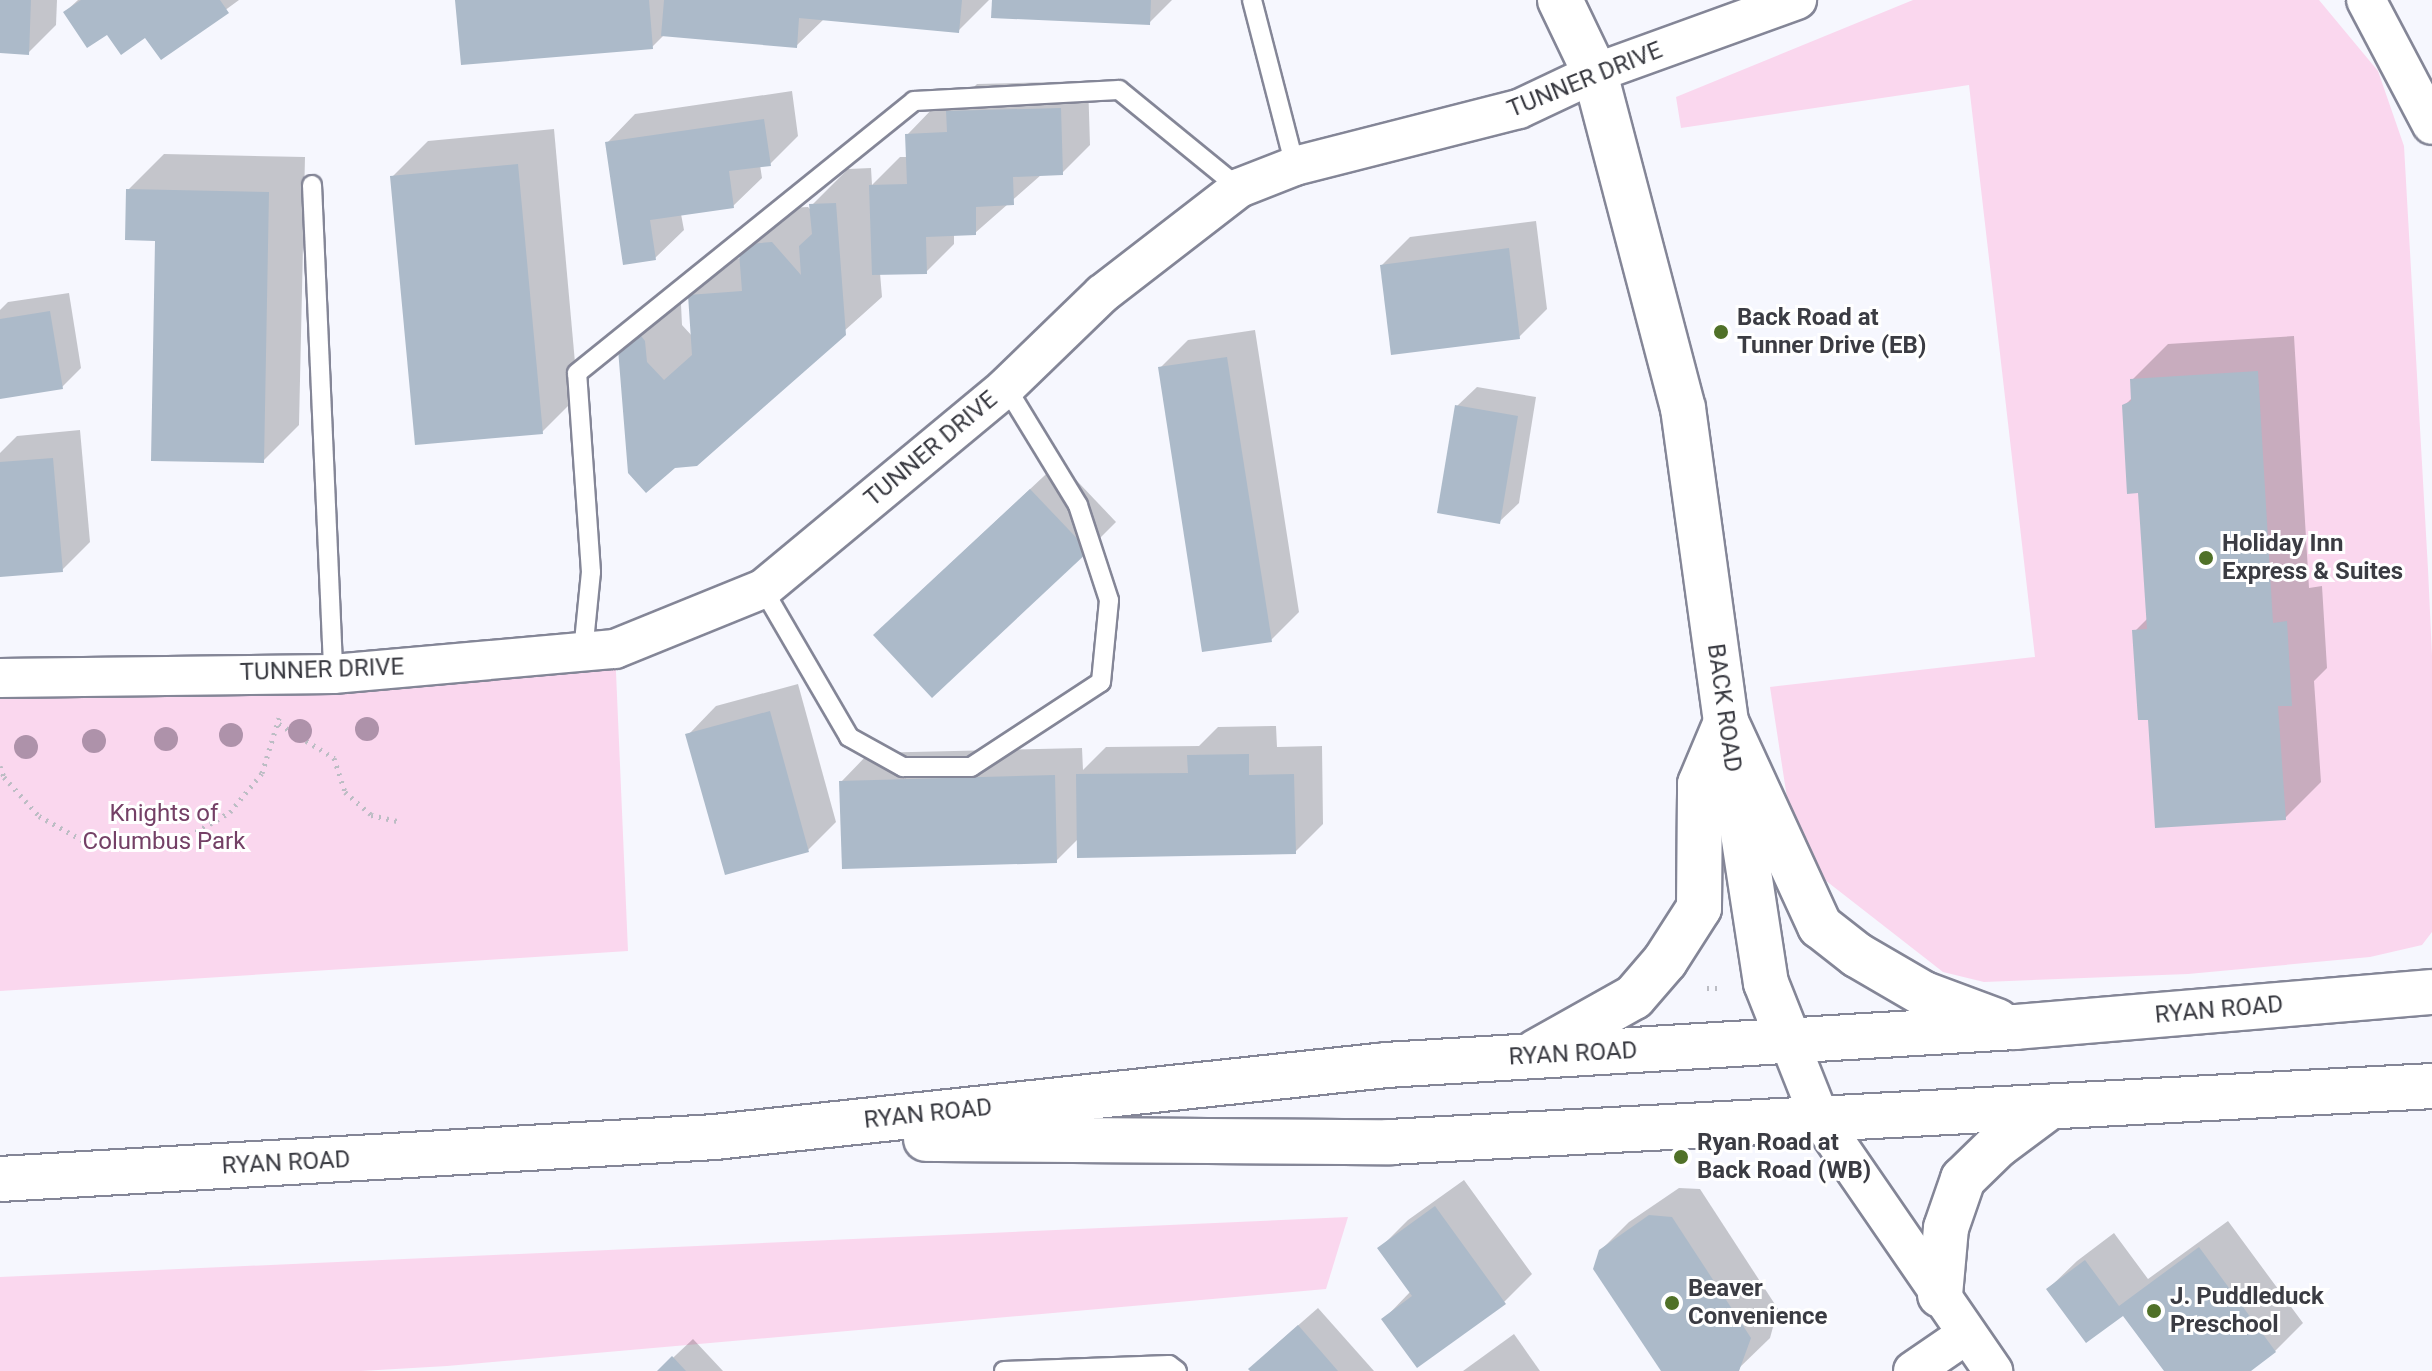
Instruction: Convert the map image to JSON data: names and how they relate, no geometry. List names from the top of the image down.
{
  "streets": {
    "main road": ["BACK ROAD", "RYAN ROAD"],
    "street": ["TUNNER DRIVE"]
  },
  "crossings": [
    ["TUNNER DRIVE", "BACK ROAD"],
    ["BACK ROAD", "RYAN ROAD"]
  ],
  "parks": ["Knights of Columbus Park"],
  "places": [
    "Back Road at Tunner Drive (EB)",
    "Holiday Inn Express & Suites",
    "Ryan Road at Back Road (WB)",
    "Beaver Convenience",
    "J. Puddleduck Preschool"
  ]
}
